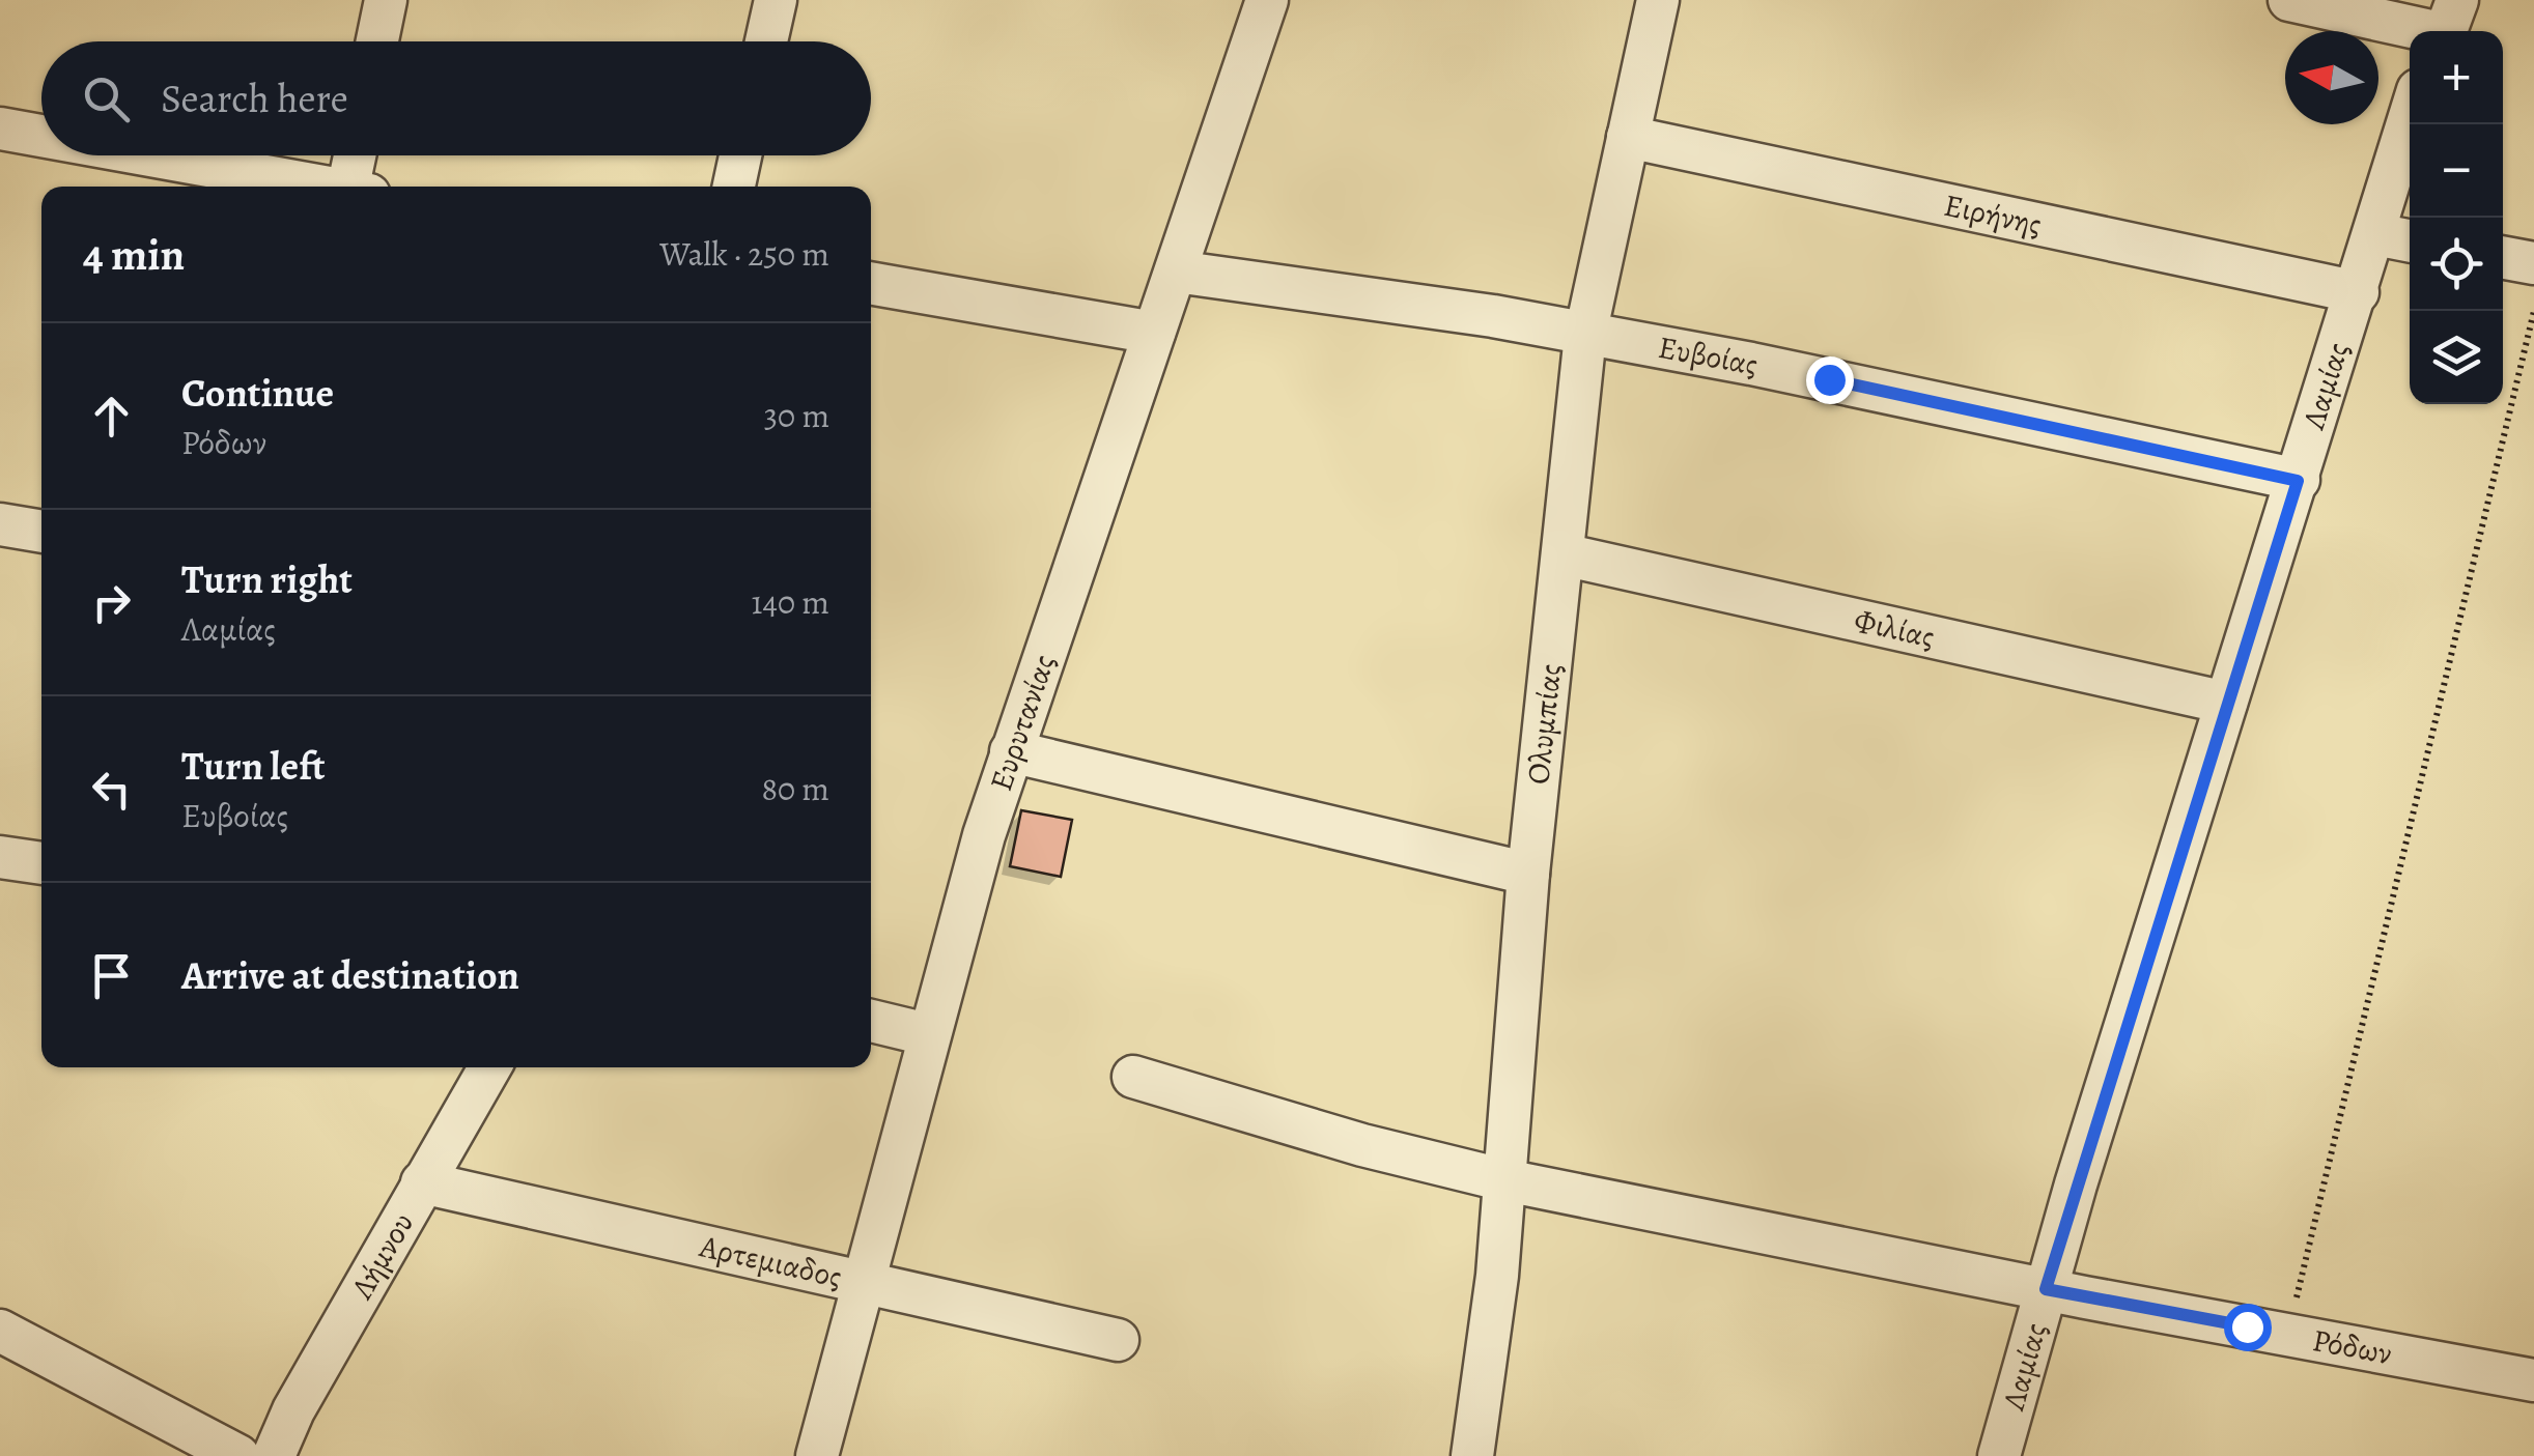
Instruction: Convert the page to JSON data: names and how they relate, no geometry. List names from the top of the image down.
{
  "streets": {
    "street": [
      "Ειρήνης",
      "Ευβοίας",
      "Λαμίας",
      "Φιλίας",
      "Ευρυτανίας",
      "Ολυμπίας",
      "Λήμνου",
      "Αρτεμιαδος",
      "Ρόδων"
    ]
  },
  "crossings": [
    ["Ειρήνης", "Λαμίας"],
    ["Ειρήνης", "Ολυμπίας"],
    ["Ευβοίας", "Λαμίας"],
    ["Ευβοίας", "Ευρυτανίας"],
    ["Ευβοίας", "Ολυμπίας"],
    ["Λαμίας", "Φιλίας"],
    ["Λαμίας", "Ρόδων"],
    ["Φιλίας", "Ολυμπίας"],
    ["Ευρυτανίας", "Αρτεμιαδος"],
    ["Ολυμπίας", "Ρόδων"],
    ["Λήμνου", "Αρτεμιαδος"]
  ],
  "north": "left",
  "page": {
    "map_buttons": ["+", "−"],
    "search": "Search here",
    "heading": ["4 min", "Walk · 250 m"],
    "list": [
      ["Continue", "Ρόδων", "30 m"],
      ["Turn right", "Λαμίας", "140 m"],
      ["Turn left", "Ευβοίας", "80 m"],
      "Arrive at destination"
    ]
  }
}
